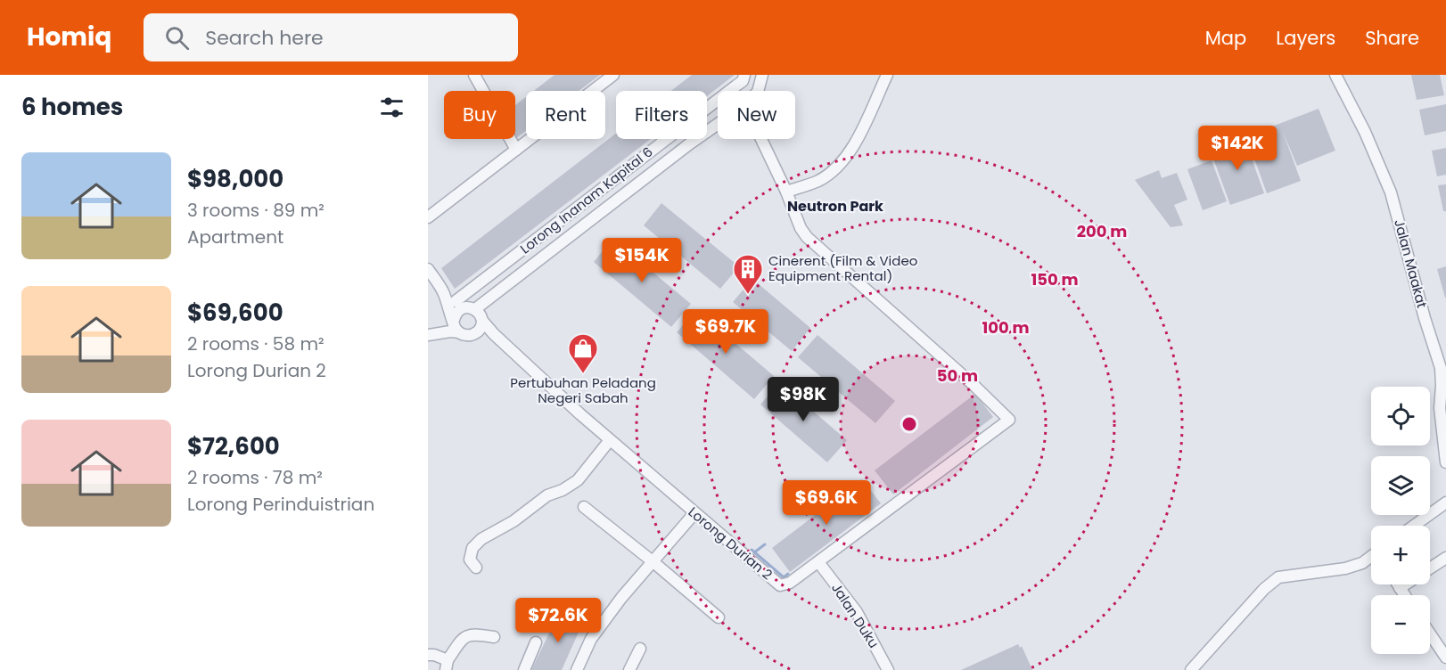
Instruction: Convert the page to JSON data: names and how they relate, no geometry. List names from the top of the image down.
{
  "streets": {
    "street": [
      "Lorong Inanam Kapital 6",
      "Jalan Maakat",
      "Lorong Durian 2",
      "Jalan Duku"
    ]
  },
  "crossings": [
    ["Lorong Durian 2", "Jalan Duku"]
  ],
  "districts": ["Neutron Park"],
  "places": {
    "building": ["Cinerent (Film & Video Equipment Rental)"],
    "shop": ["Pertubuhan Peladang Negeri Sabah"]
  },
  "page": {
    "header": "Homiq",
    "search": "Search here",
    "nav": ["Map", "Layers", "Share"],
    "heading": "6 homes",
    "chip": [
      "Buy",
      "Rent",
      "Filters",
      "New"
    ],
    "price": [
      "$142K",
      "$154K",
      "$69.7K",
      "$98K",
      "$69.6K",
      "$72.6K"
    ],
    "list": [
      {
        "name": "$98,000",
        "note": "3 rooms · 89 m² · Apartment"
      },
      {
        "name": "$69,600",
        "note": "2 rooms · 58 m² · Lorong Durian 2"
      },
      {
        "name": "$72,600",
        "note": "2 rooms · 78 m² · Lorong Perinduistrian"
      }
    ],
    "map_buttons": ["+", "−"]
  },
  "rings": [
    "200 m",
    "150 m",
    "100 m",
    "50 m"
  ]
}
